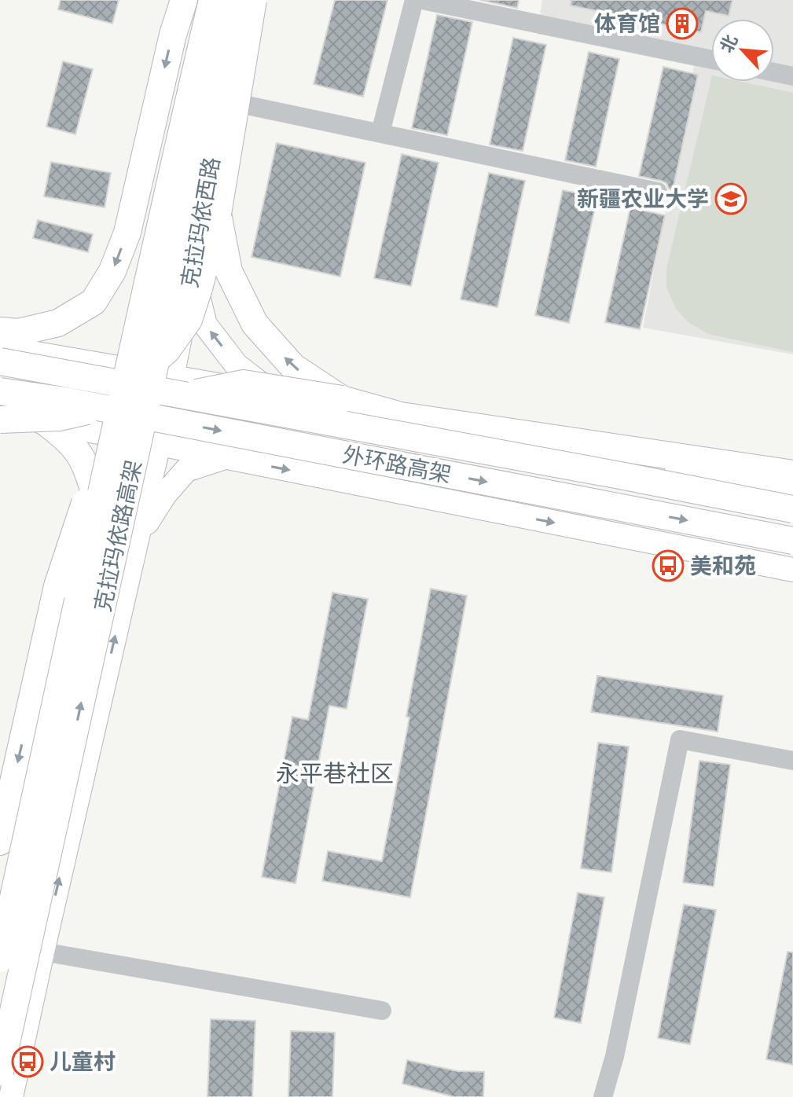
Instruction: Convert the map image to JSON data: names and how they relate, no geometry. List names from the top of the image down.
{
  "streets": {
    "highway": ["外环路高架", "克拉玛依路高架"],
    "main road": ["克拉玛依西路"]
  },
  "crossings": [
    ["克拉玛依西路", "克拉玛依路高架"]
  ],
  "districts": ["永平巷社区"],
  "places": {
    "building": ["体育馆"],
    "school or university": ["新疆农业大学"],
    "bus stop": ["美和苑", "儿童村"]
  },
  "north": "top left"
}
